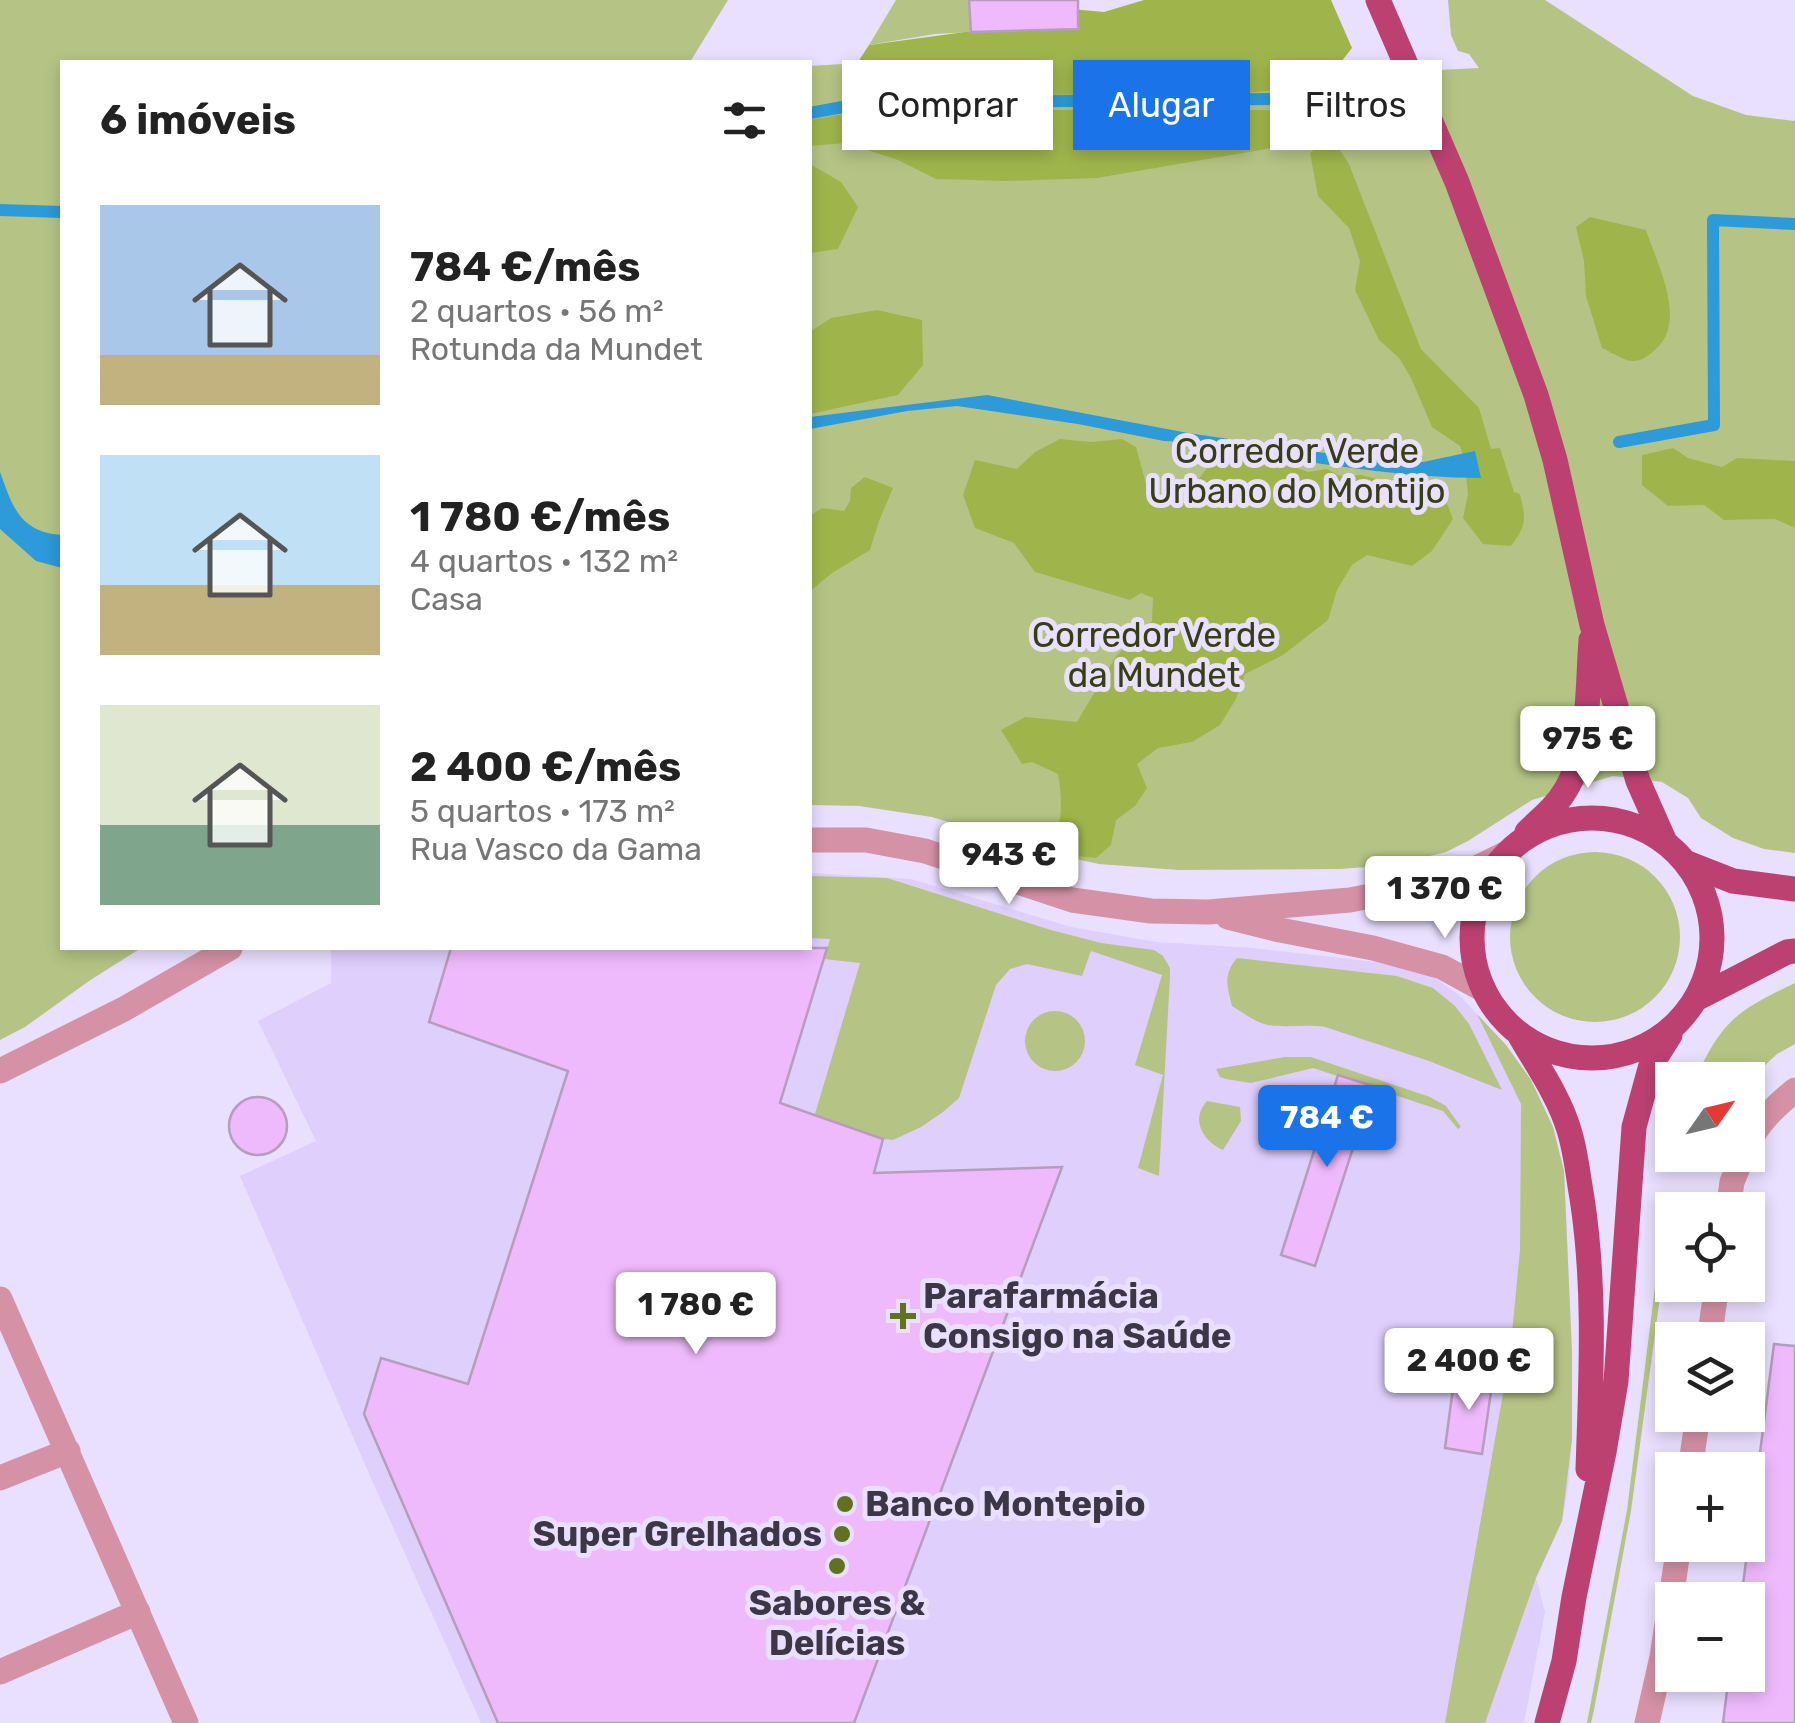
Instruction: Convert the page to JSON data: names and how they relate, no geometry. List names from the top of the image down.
{
  "parks": ["Corredor Verde Urbano do Montijo", "Corredor Verde da Mundet"],
  "places": {
    "health": ["Parafarmácia Consigo na Saúde"],
    "other": ["Banco Montepio", "Super Grelhados", "Sabores & Delícias"]
  },
  "north": "top right",
  "page": {
    "chip": ["Comprar", "Alugar", "Filtros"],
    "heading": "6 imóveis",
    "list": [
      {
        "name": "784 €/mês",
        "note": "2 quartos · 56 m² · Rotunda da Mundet"
      },
      {
        "name": "1 780 €/mês",
        "note": "4 quartos · 132 m² · Casa"
      },
      {
        "name": "2 400 €/mês",
        "note": "5 quartos · 173 m² · Rua Vasco da Gama"
      }
    ],
    "price": [
      "975 €",
      "943 €",
      "1 370 €",
      "784 €",
      "1 780 €",
      "2 400 €"
    ],
    "map_buttons": ["+", "−"]
  }
}
